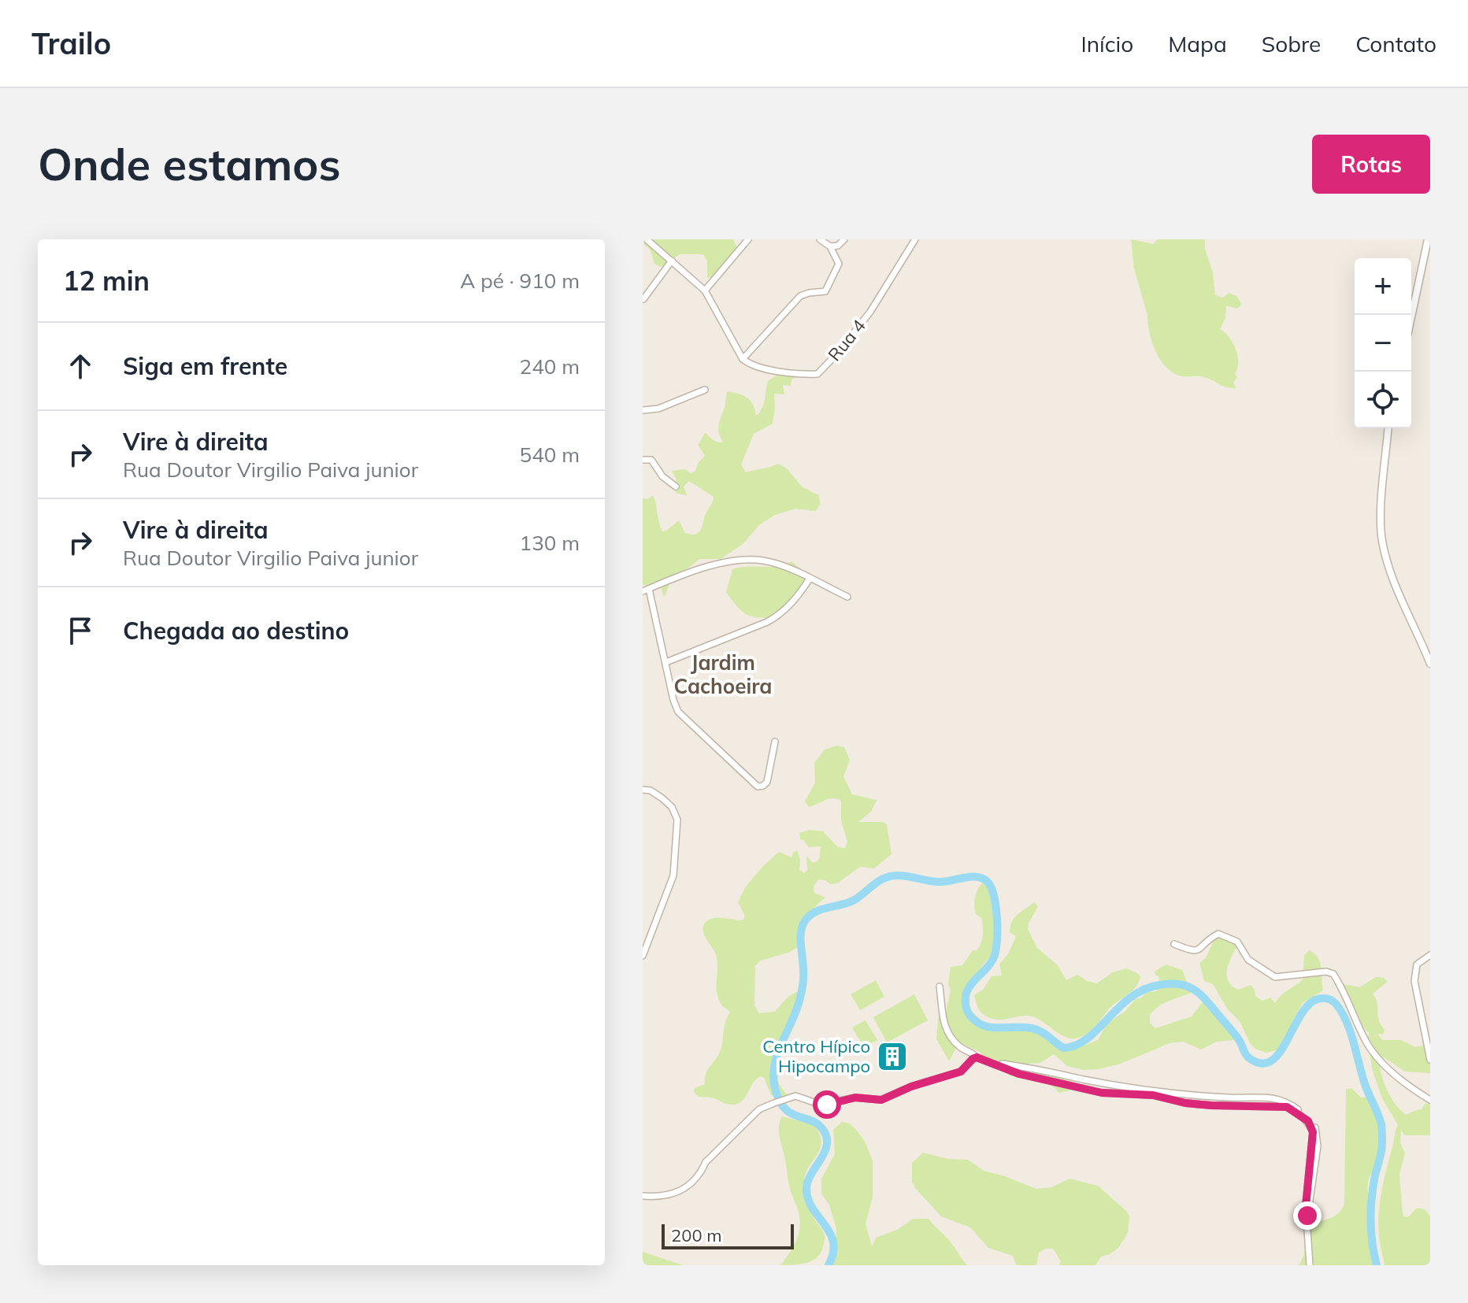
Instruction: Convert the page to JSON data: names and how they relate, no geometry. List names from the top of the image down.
{
  "streets": {
    "street": ["Rua 4"]
  },
  "districts": ["Jardim Cachoeira"],
  "places": {
    "building": ["Centro Hípico Hipocampo"]
  },
  "scale_bar": "200 m",
  "page": {
    "header": "Trailo",
    "nav": [
      "Início",
      "Mapa",
      "Sobre",
      "Contato"
    ],
    "buttons": "Rotas",
    "title": "Onde estamos",
    "heading": ["12 min", "A pé · 910 m"],
    "map_buttons": ["+", "−"],
    "list": [
      ["Siga em frente", "240 m"],
      ["Vire à direita", "Rua Doutor Virgilio Paiva junior", "540 m"],
      ["Vire à direita", "Rua Doutor Virgilio Paiva junior", "130 m"],
      "Chegada ao destino"
    ],
    "scale": "200 m"
  }
}
